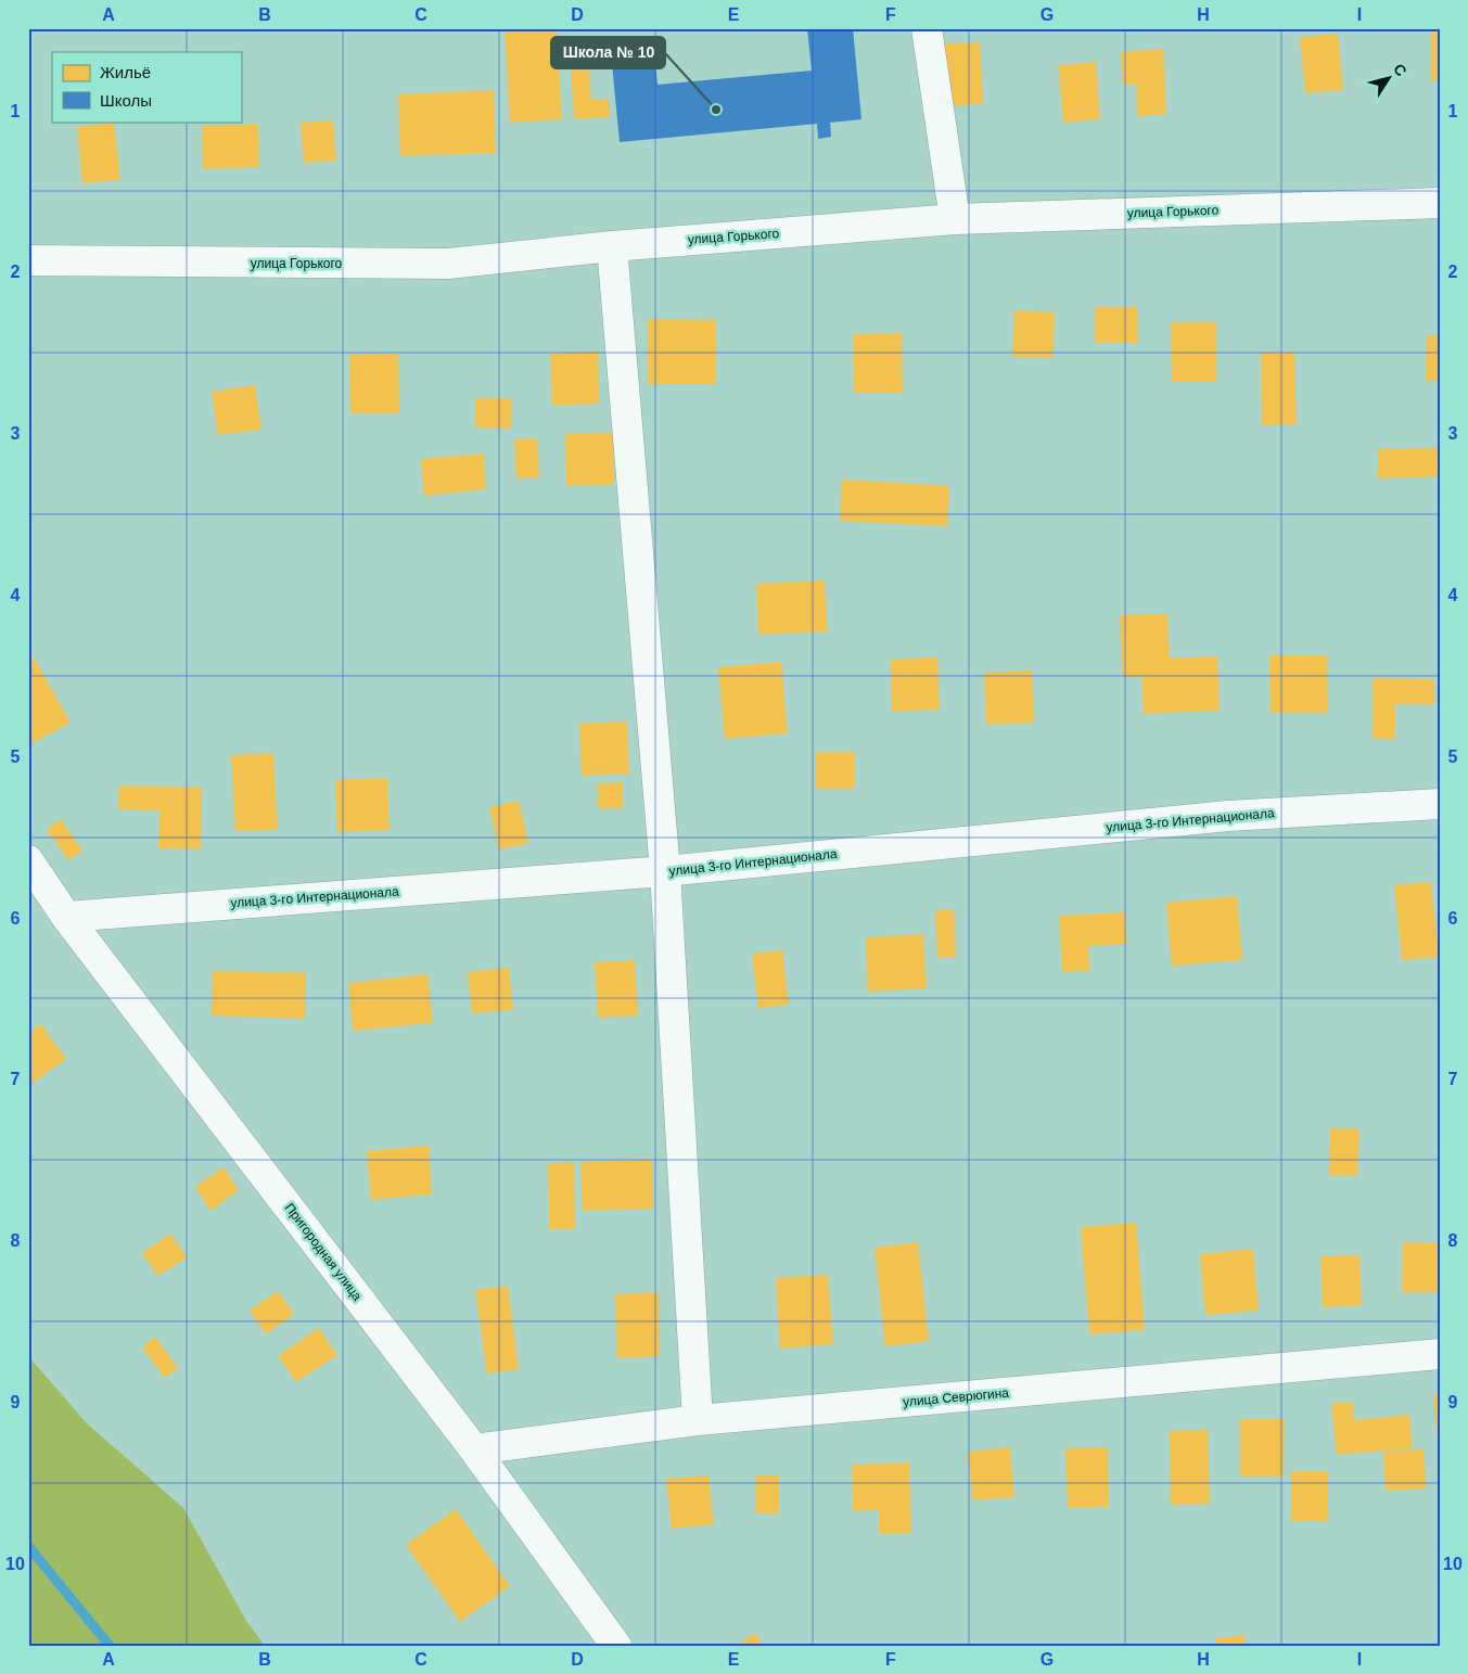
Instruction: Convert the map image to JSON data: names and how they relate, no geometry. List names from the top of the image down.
{
  "streets": {
    "street": [
      "улица Горького",
      "улица 3-го Интернационала",
      "Пригородная улица",
      "улица Севрюгина"
    ]
  },
  "crossings": [
    ["улица 3-го Интернационала", "Пригородная улица"],
    ["Пригородная улица", "улица Севрюгина"]
  ],
  "places": ["Школа № 10"],
  "legend": ["Жильё", "Школы"],
  "north": "top right",
  "grid": {
    "columns": [
      "A",
      "B",
      "C",
      "D",
      "E",
      "F",
      "G",
      "H",
      "I"
    ],
    "rows": [
      "1",
      "2",
      "3",
      "4",
      "5",
      "6",
      "7",
      "8",
      "9",
      "10"
    ]
  }
}
